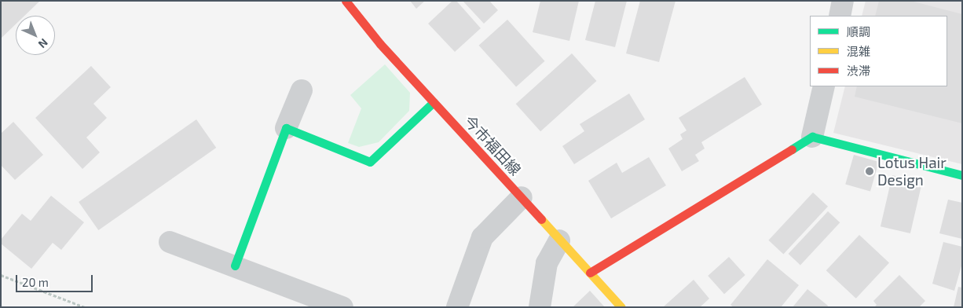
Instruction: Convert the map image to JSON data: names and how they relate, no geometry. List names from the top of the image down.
{
  "streets": {
    "street": ["今市福田線"]
  },
  "places": ["Lotus Hair Design"],
  "legend": ["順調", "混雑", "渋滞"],
  "scale_bar": "20 m",
  "north": "bottom right"
}
